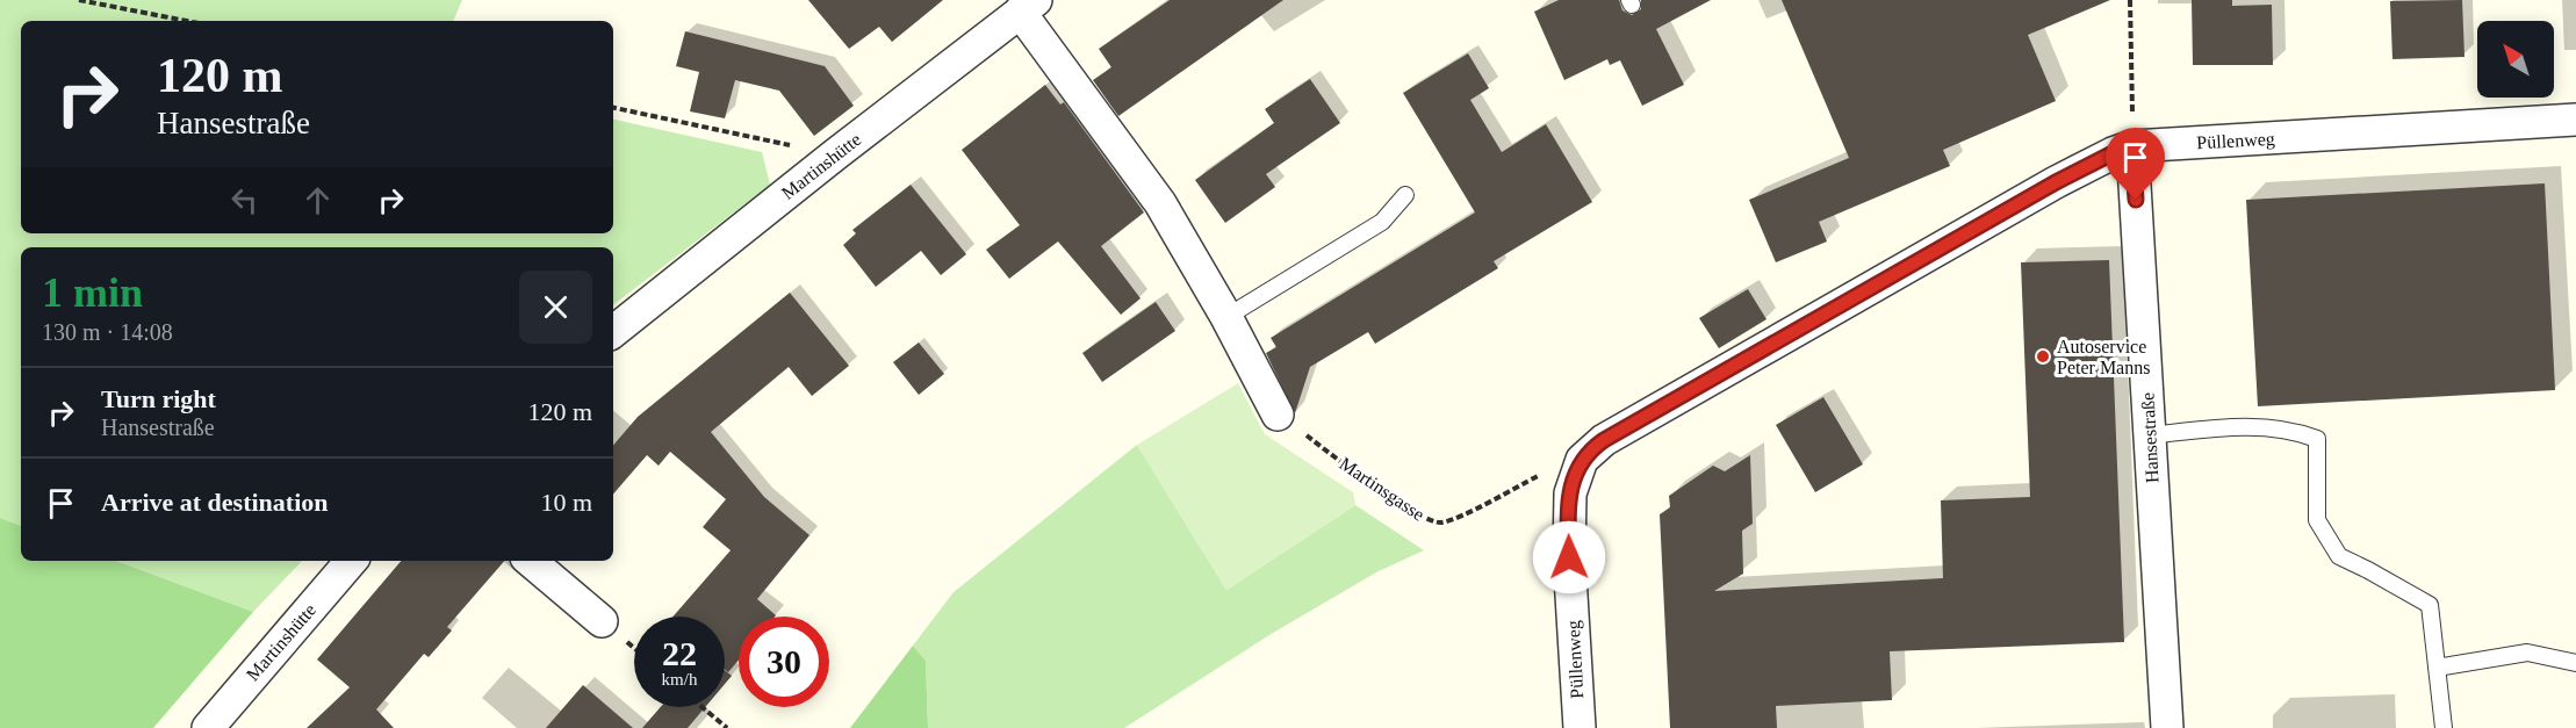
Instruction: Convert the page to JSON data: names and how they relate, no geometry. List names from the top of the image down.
{
  "streets": {
    "street": ["Püllenweg", "Martinshütte", "Hansestraße"],
    "path": ["Martinsgasse"]
  },
  "crossings": [
    ["Püllenweg", "Hansestraße"],
    ["Püllenweg", "Martinsgasse"]
  ],
  "places": ["Autoservice Peter Manns"],
  "north": "top left",
  "page": {
    "turn": ["120 m", "Hansestraße"],
    "heading": ["1 min", "130 m · 14:08"],
    "list": [
      {
        "name": "Turn right",
        "note": "Hansestraße",
        "value": "120 m"
      },
      {
        "name": "Arrive at destination",
        "value": "10 m"
      }
    ],
    "speed": "22 km/h",
    "limit": "30"
  }
}
